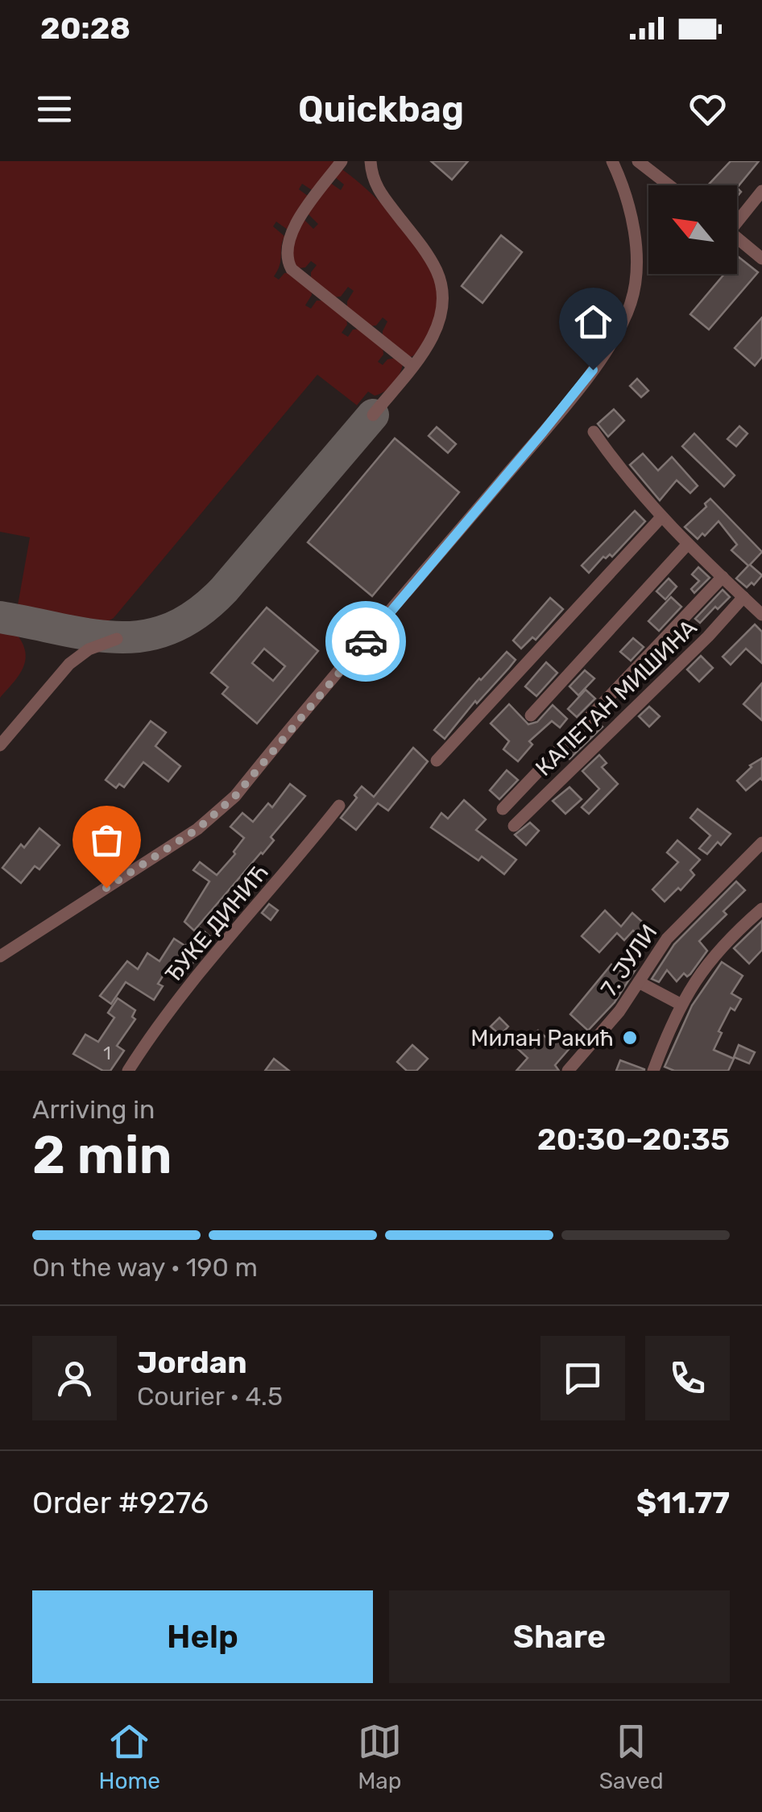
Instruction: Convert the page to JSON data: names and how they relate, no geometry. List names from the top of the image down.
{
  "streets": {
    "street": ["КАПЕТАН МИШИНА", "ЂУКЕ ДИНИЋ", "7. ЈУЛИ"]
  },
  "places": ["Милан Ракић"],
  "house_numbers": ["1"],
  "north": "top left",
  "page": {
    "status": "20:28",
    "header": "Quickbag",
    "heading": ["2 min", "Arriving in", "20:30–20:35"],
    "panel": [
      "Jordan",
      "Courier · 4.5",
      "Order #9276",
      "$11.77"
    ],
    "bar": "On the way · 190 m",
    "buttons": ["Help", "Share"],
    "tabs": ["Home", "Map", "Saved"]
  }
}
